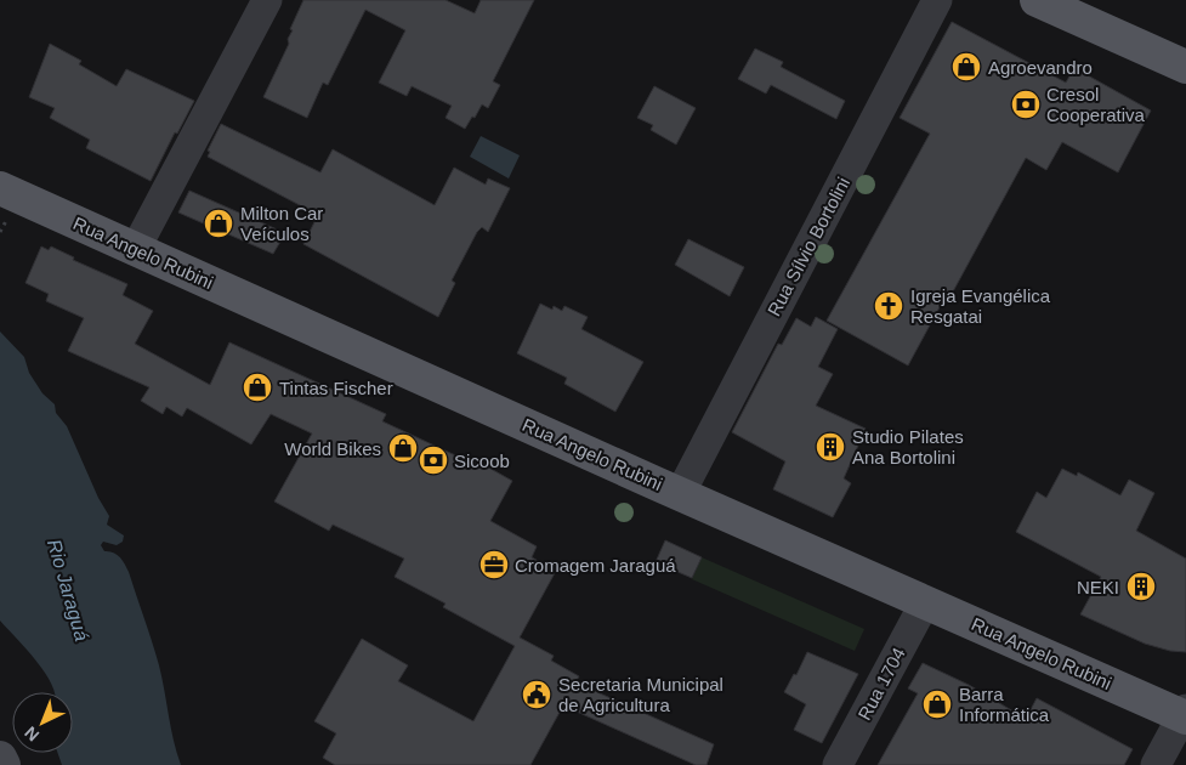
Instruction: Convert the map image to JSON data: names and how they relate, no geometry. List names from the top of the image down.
{
  "streets": {
    "main road": ["Rua Angelo Rubini"],
    "street": ["Rua Sílvio Bortolini", "Rua 1704"]
  },
  "crossings": [
    ["Rua Sílvio Bortolini", "Rua Angelo Rubini"],
    ["Rua Angelo Rubini", "Rua 1704"]
  ],
  "water": ["Rio Jaraguá"],
  "places": {
    "shop": [
      "Agroevandro",
      "Milton Car Veículos",
      "Tintas Fischer",
      "World Bikes",
      "Barra Informática"
    ],
    "bank": ["Cresol Cooperativa", "Sicoob"],
    "church": ["Igreja Evangélica Resgatai"],
    "building": ["Studio Pilates Ana Bortolini", "NEKI"],
    "office": ["Cromagem Jaraguá"],
    "public building": ["Secretaria Municipal de Agricultura"]
  },
  "north": "bottom left"
}
